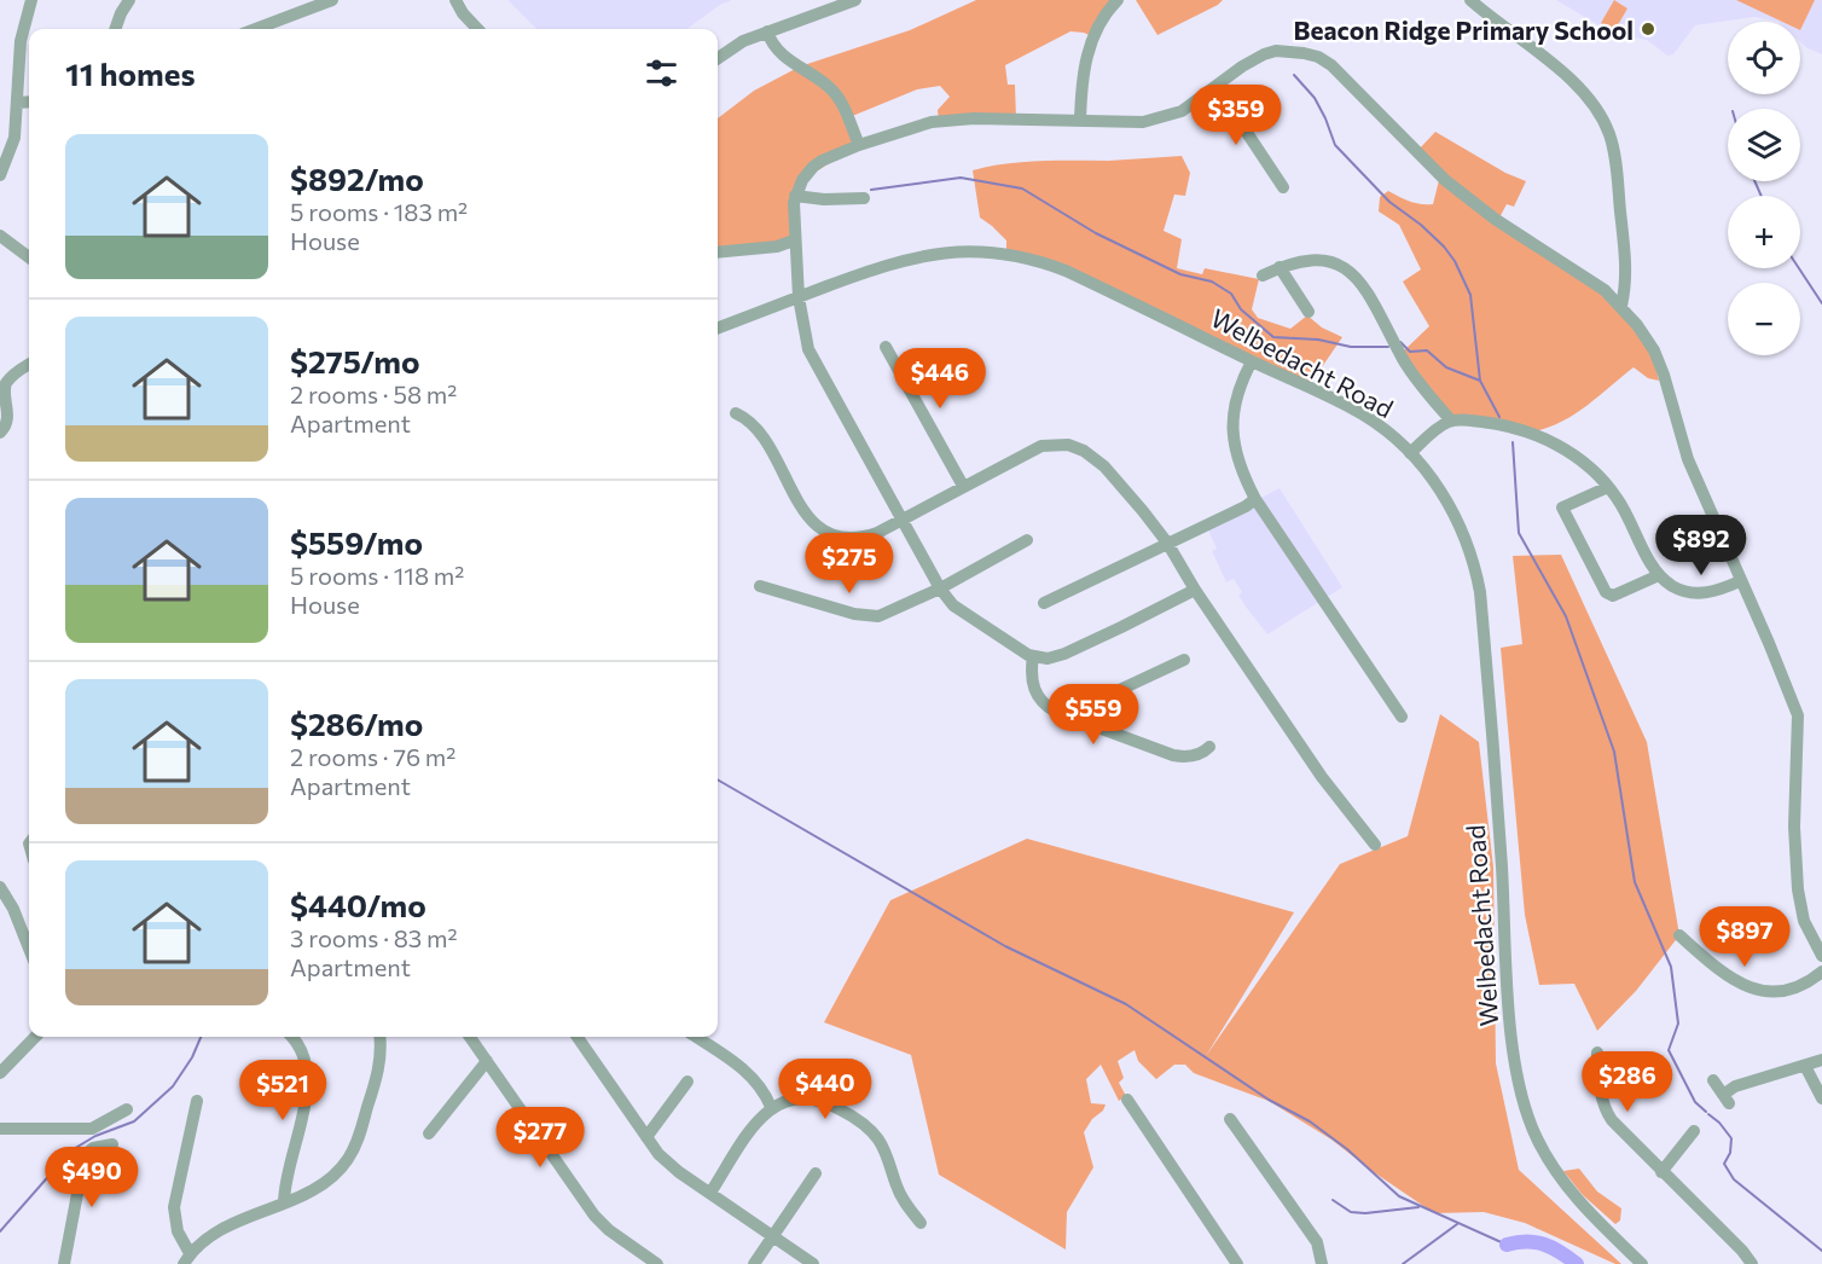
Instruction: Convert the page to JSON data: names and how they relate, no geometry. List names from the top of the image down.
{
  "streets": {
    "street": ["Welbedacht Road"]
  },
  "places": ["Beacon Ridge Primary School"],
  "page": {
    "map_buttons": ["+", "−"],
    "heading": "11 homes",
    "price": [
      "$359",
      "$446",
      "$892",
      "$275",
      "$559",
      "$897",
      "$286",
      "$440",
      "$521",
      "$277",
      "$490"
    ],
    "list": [
      {
        "name": "$892/mo",
        "note": "5 rooms · 183 m² · House"
      },
      {
        "name": "$275/mo",
        "note": "2 rooms · 58 m² · Apartment"
      },
      {
        "name": "$559/mo",
        "note": "5 rooms · 118 m² · House"
      },
      {
        "name": "$286/mo",
        "note": "2 rooms · 76 m² · Apartment"
      },
      {
        "name": "$440/mo",
        "note": "3 rooms · 83 m² · Apartment"
      }
    ]
  }
}
